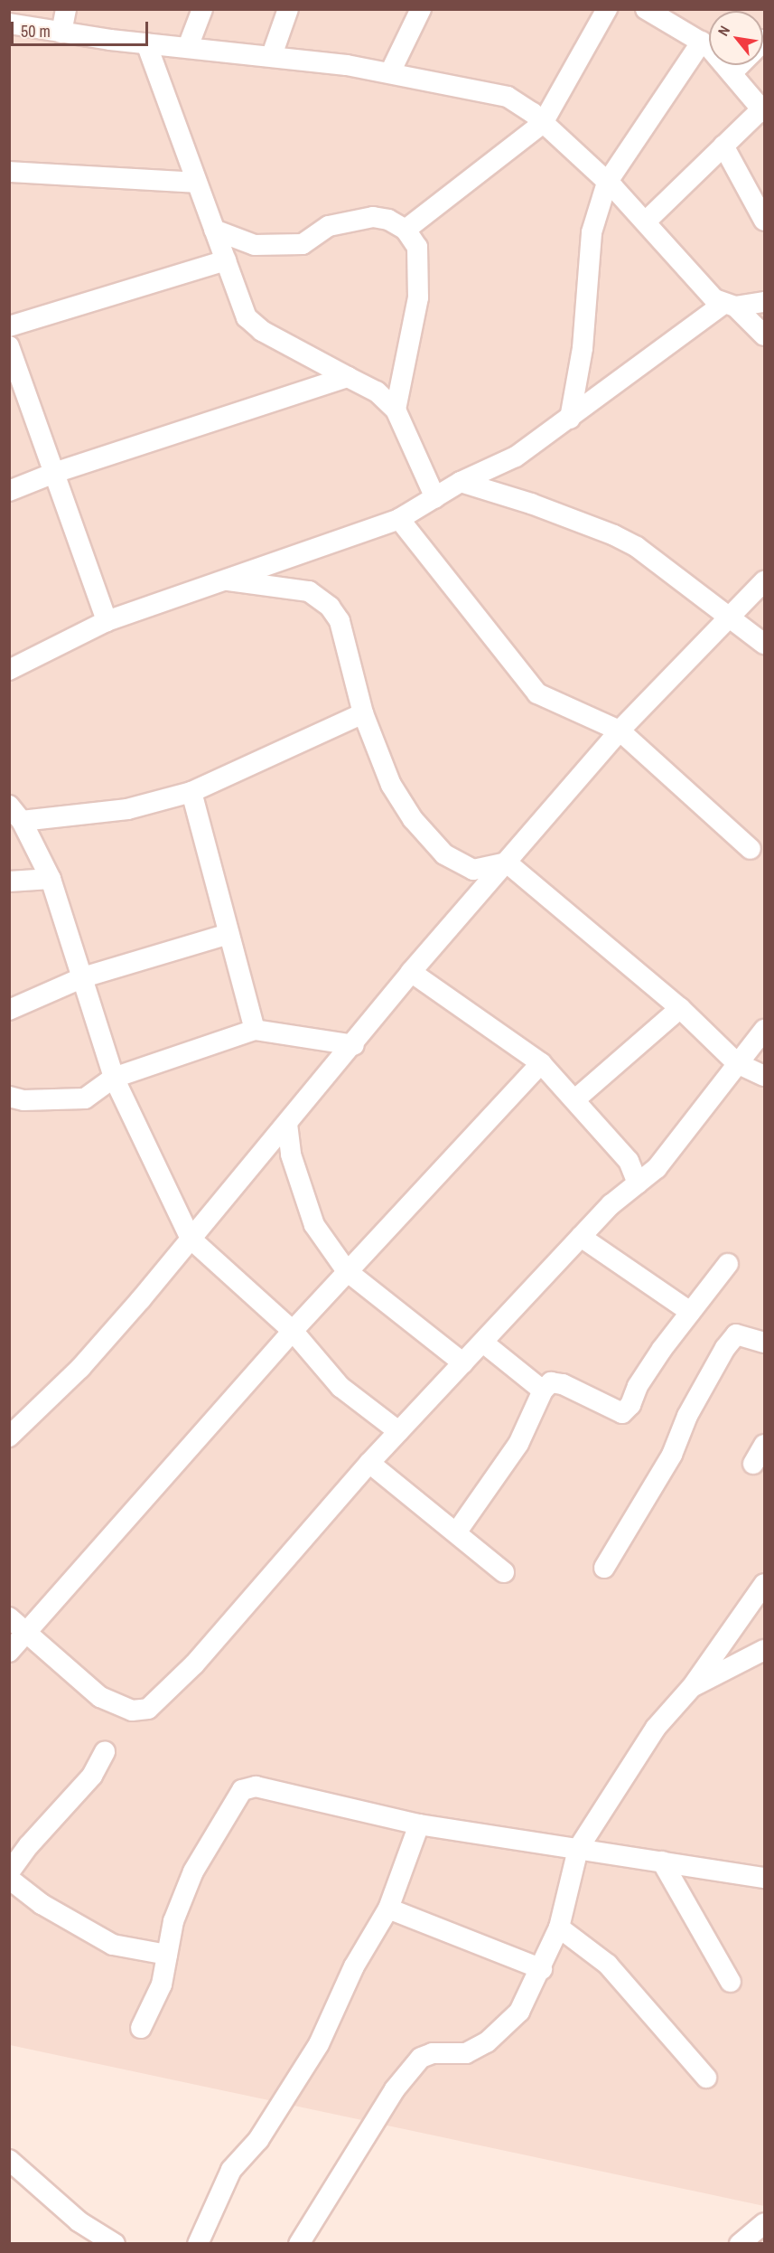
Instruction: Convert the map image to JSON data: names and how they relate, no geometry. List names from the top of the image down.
{
  "scale_bar": "50 m",
  "north": "top left"
}
